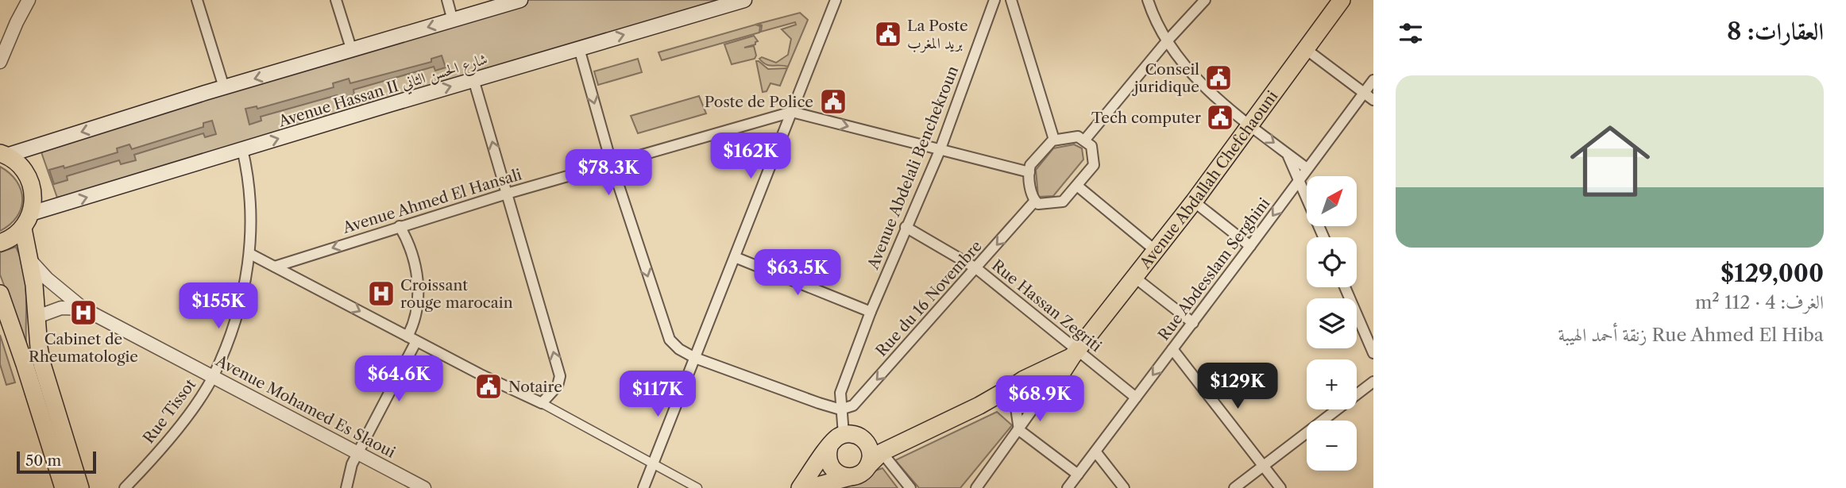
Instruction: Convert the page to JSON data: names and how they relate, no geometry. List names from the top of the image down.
{
  "streets": {
    "main road": ["Avenue Hassan II شارع الحسن الثاني", "Avenue Abdallah Chefchaouni"],
    "street": [
      "Avenue Abdelali Benchekroun",
      "Avenue Ahmed El Hansali",
      "Rue Abdesslam Serghini",
      "Rue du 16 Novembre",
      "Rue Hassan Zegriti",
      "Avenue Mohamed Es Slaoui",
      "Rue Tissot"
    ]
  },
  "crossings": [
    ["Avenue Hassan II شارع الحسن الثاني", "Rue Tissot"],
    ["Avenue Abdelali Benchekroun", "Rue du 16 Novembre"],
    ["Avenue Abdelali Benchekroun", "Rue Hassan Zegriti"],
    ["Avenue Abdallah Chefchaouni", "Rue Hassan Zegriti"],
    ["Rue Abdesslam Serghini", "Rue Hassan Zegriti"],
    ["Rue du 16 Novembre", "Rue Hassan Zegriti"],
    ["Avenue Mohamed Es Slaoui", "Rue Tissot"]
  ],
  "one_way": ["Rue du 16 Novembre"],
  "places": {
    "public building": [
      "La Poste بريد المغرب",
      "Conseil juridique",
      "Poste de Police",
      "Tech computer",
      "Notaire"
    ],
    "hospital": ["Croissant rouge marocain", "Cabinet de Rheumatologie"]
  },
  "scale_bar": "50 m",
  "north": "top right",
  "page": {
    "heading": "العقارات: 8",
    "list": [
      {
        "name": "$129,000",
        "note": "الغرف: 4 · 112 m² · Rue Ahmed El Hiba زنقة أحمد الهيبة"
      }
    ],
    "price": [
      "$162K",
      "$78.3K",
      "$63.5K",
      "$155K",
      "$64.6K",
      "$129K",
      "$117K",
      "$68.9K"
    ],
    "map_buttons": ["+", "−"],
    "scale": "50 m"
  }
}
